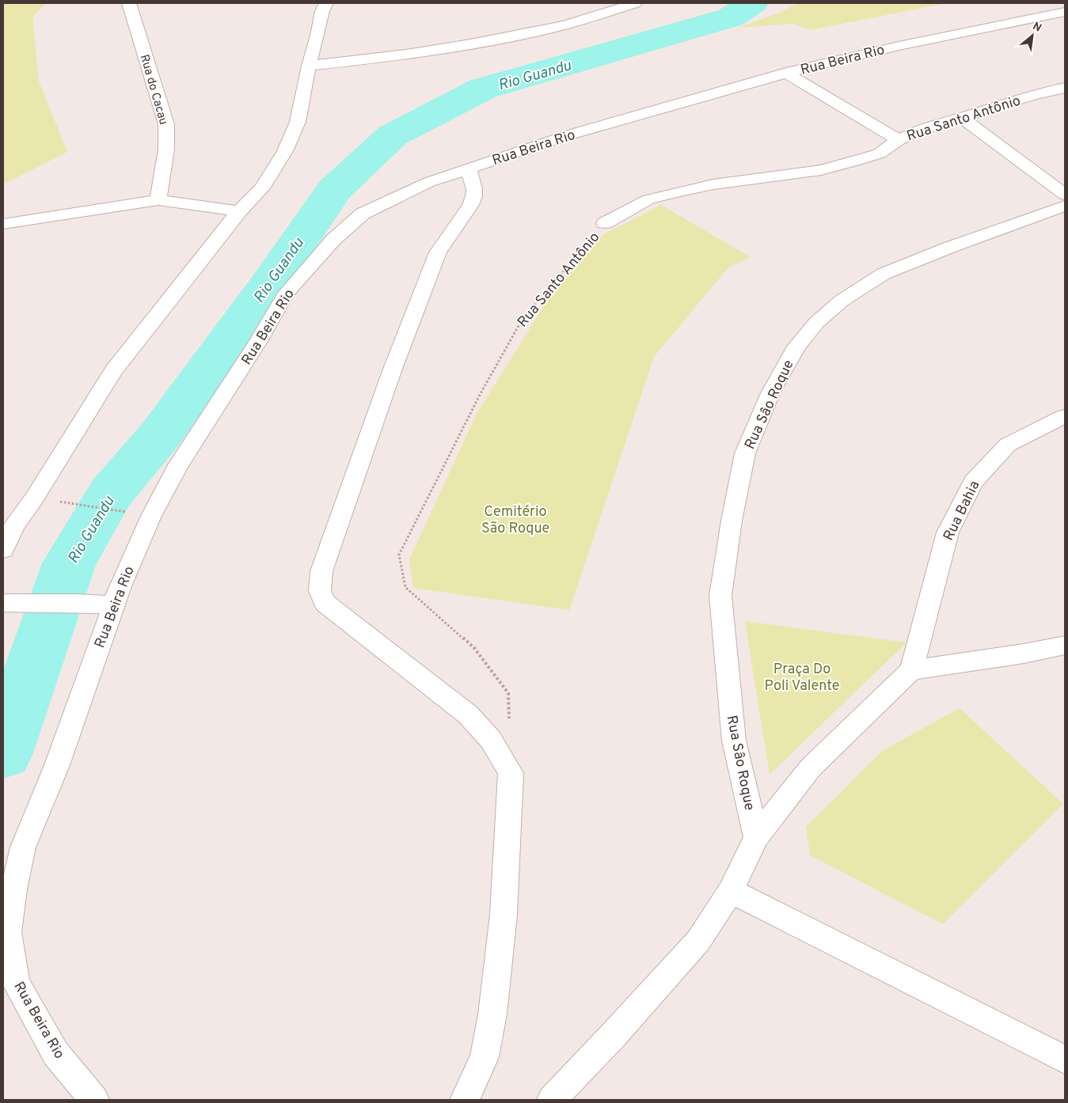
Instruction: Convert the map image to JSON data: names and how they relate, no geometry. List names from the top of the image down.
{
  "streets": {
    "street": [
      "Rua Beira Rio",
      "Rua do Cacau",
      "Rua Santo Antônio",
      "Rua Sâo Roque",
      "Rua Bahia"
    ]
  },
  "water": ["Rio Guandu"],
  "parks": ["Cemitério São Roque", "Praça Do Poli Valente"],
  "north": "top right"
}
